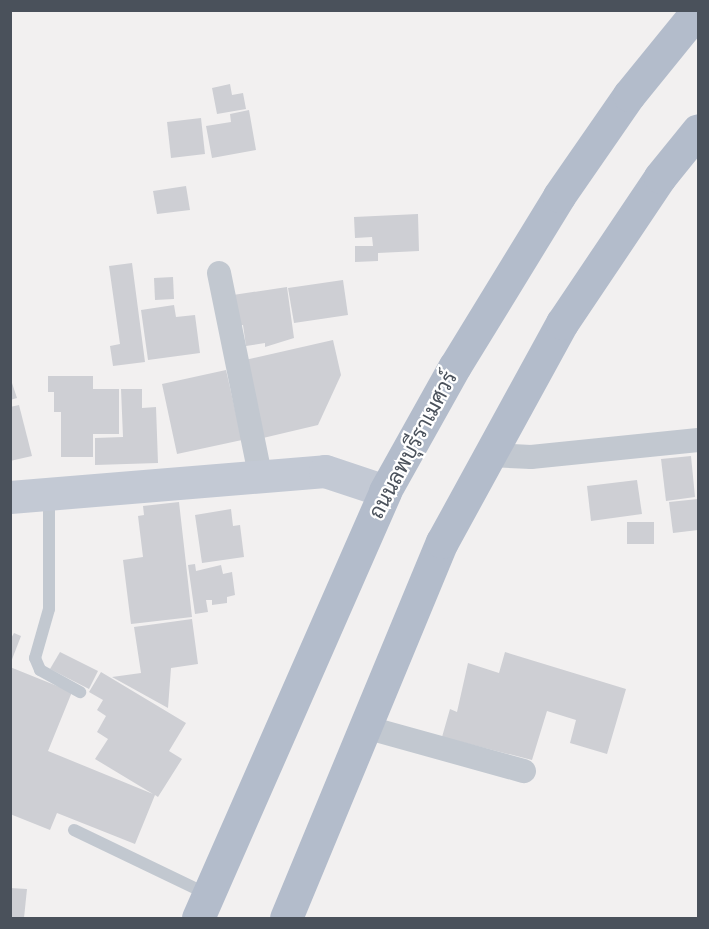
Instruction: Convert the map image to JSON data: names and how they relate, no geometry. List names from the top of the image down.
{
  "streets": {
    "main road": ["ถนนลพบุรีราเมศวร์"]
  }
}
